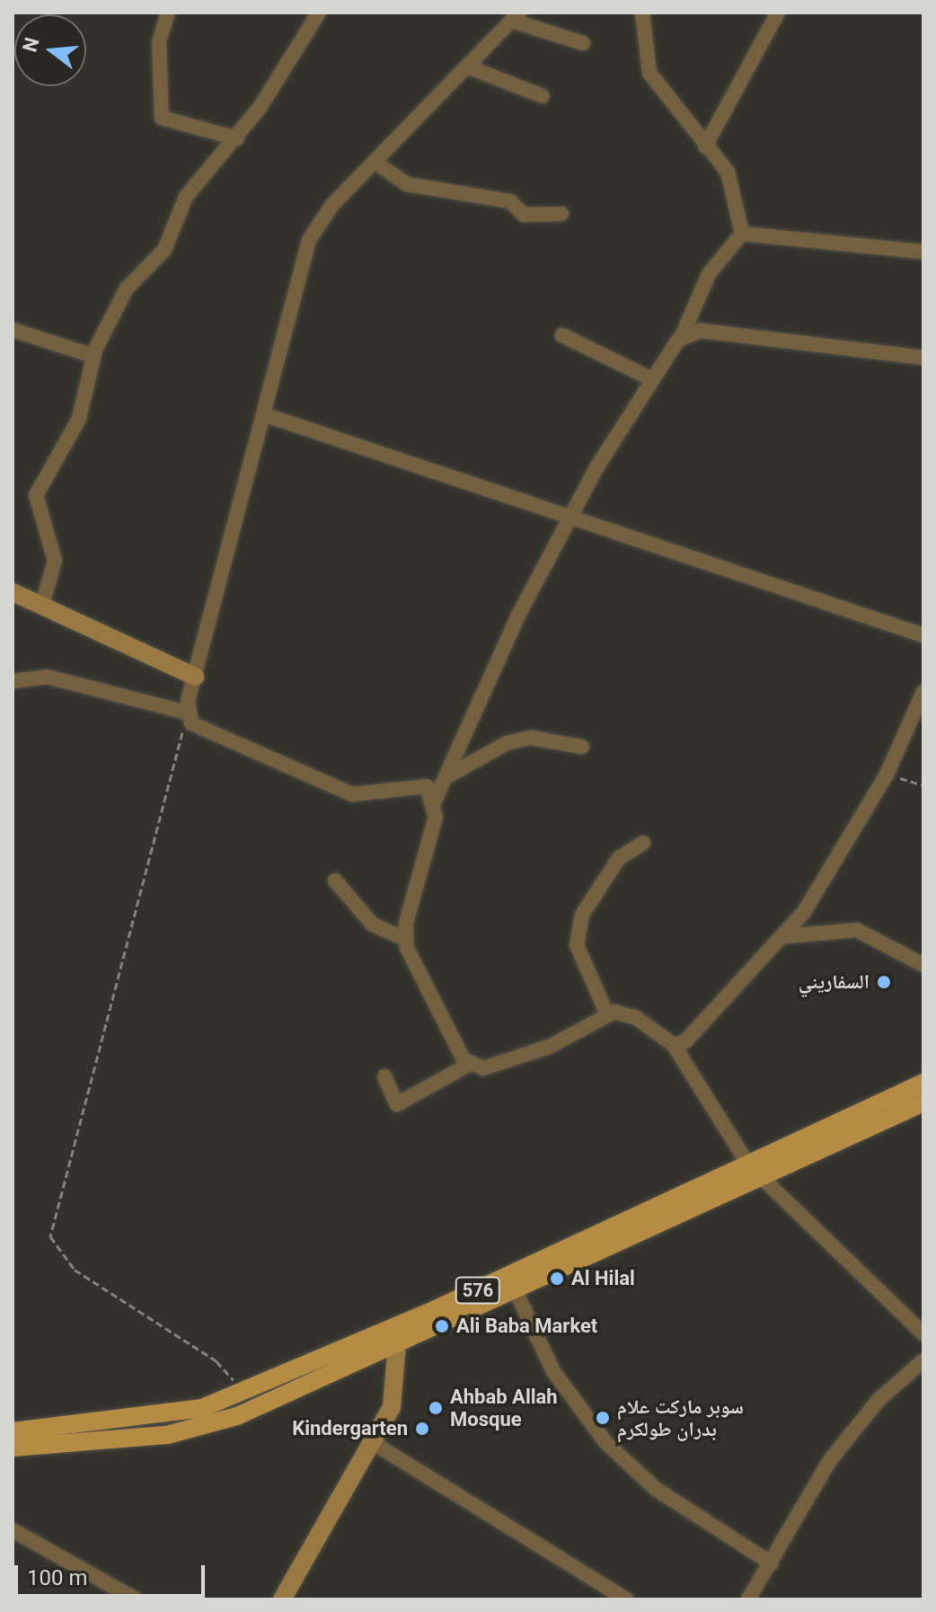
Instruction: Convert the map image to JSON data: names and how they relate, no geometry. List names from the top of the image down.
{
  "streets": {
    "main road": ["576"]
  },
  "places": [
    "السفاريني",
    "Al Hilal",
    "Ali Baba Market",
    "Ahbab Allah Mosque",
    "سوبر ماركت علام بدران طولكرم",
    "Kindergarten"
  ],
  "scale_bar": "100 m",
  "north": "left"
}
